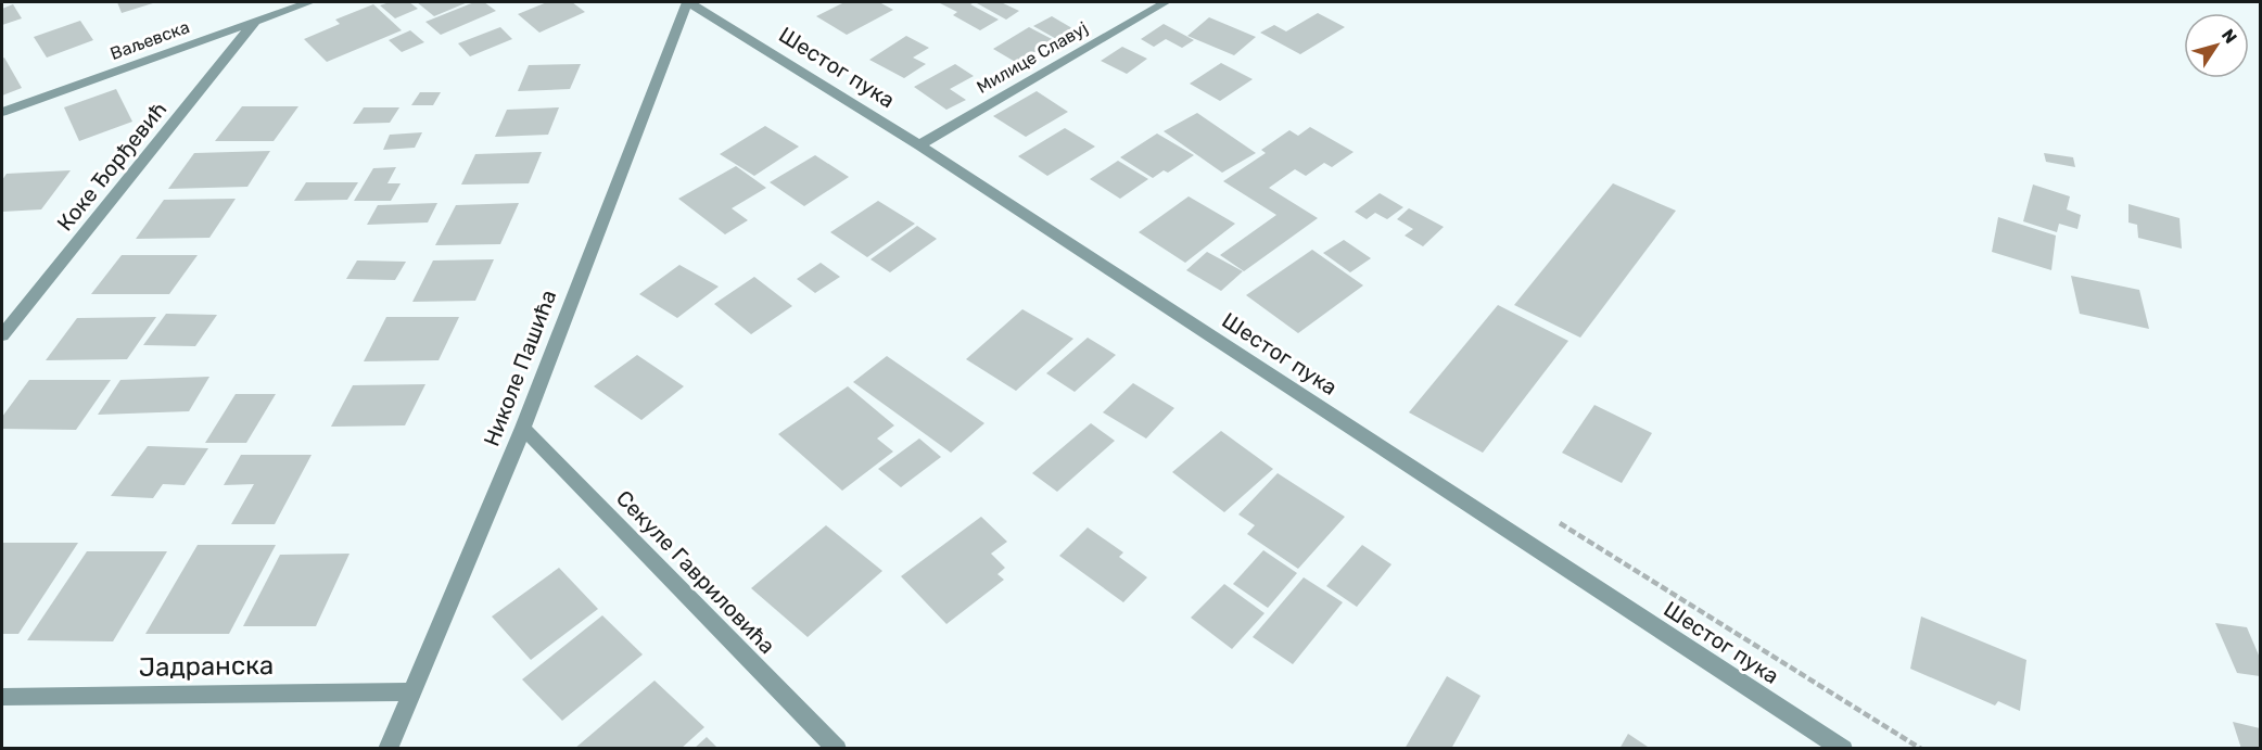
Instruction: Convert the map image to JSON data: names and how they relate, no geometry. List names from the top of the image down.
{
  "streets": {
    "street": [
      "Ваљевска",
      "Милице Славуј",
      "Шестог пука",
      "Коке Ђорђевић",
      "Николе Пашића",
      "Секуле Гавриловића",
      "Јадранска"
    ]
  },
  "crossings": [
    ["Ваљевска", "Коке Ђорђевић"],
    ["Милице Славуј", "Шестог пука"],
    ["Шестог пука", "Николе Пашића"],
    ["Николе Пашића", "Секуле Гавриловића"],
    ["Николе Пашића", "Јадранска"]
  ],
  "north": "top right"
}
